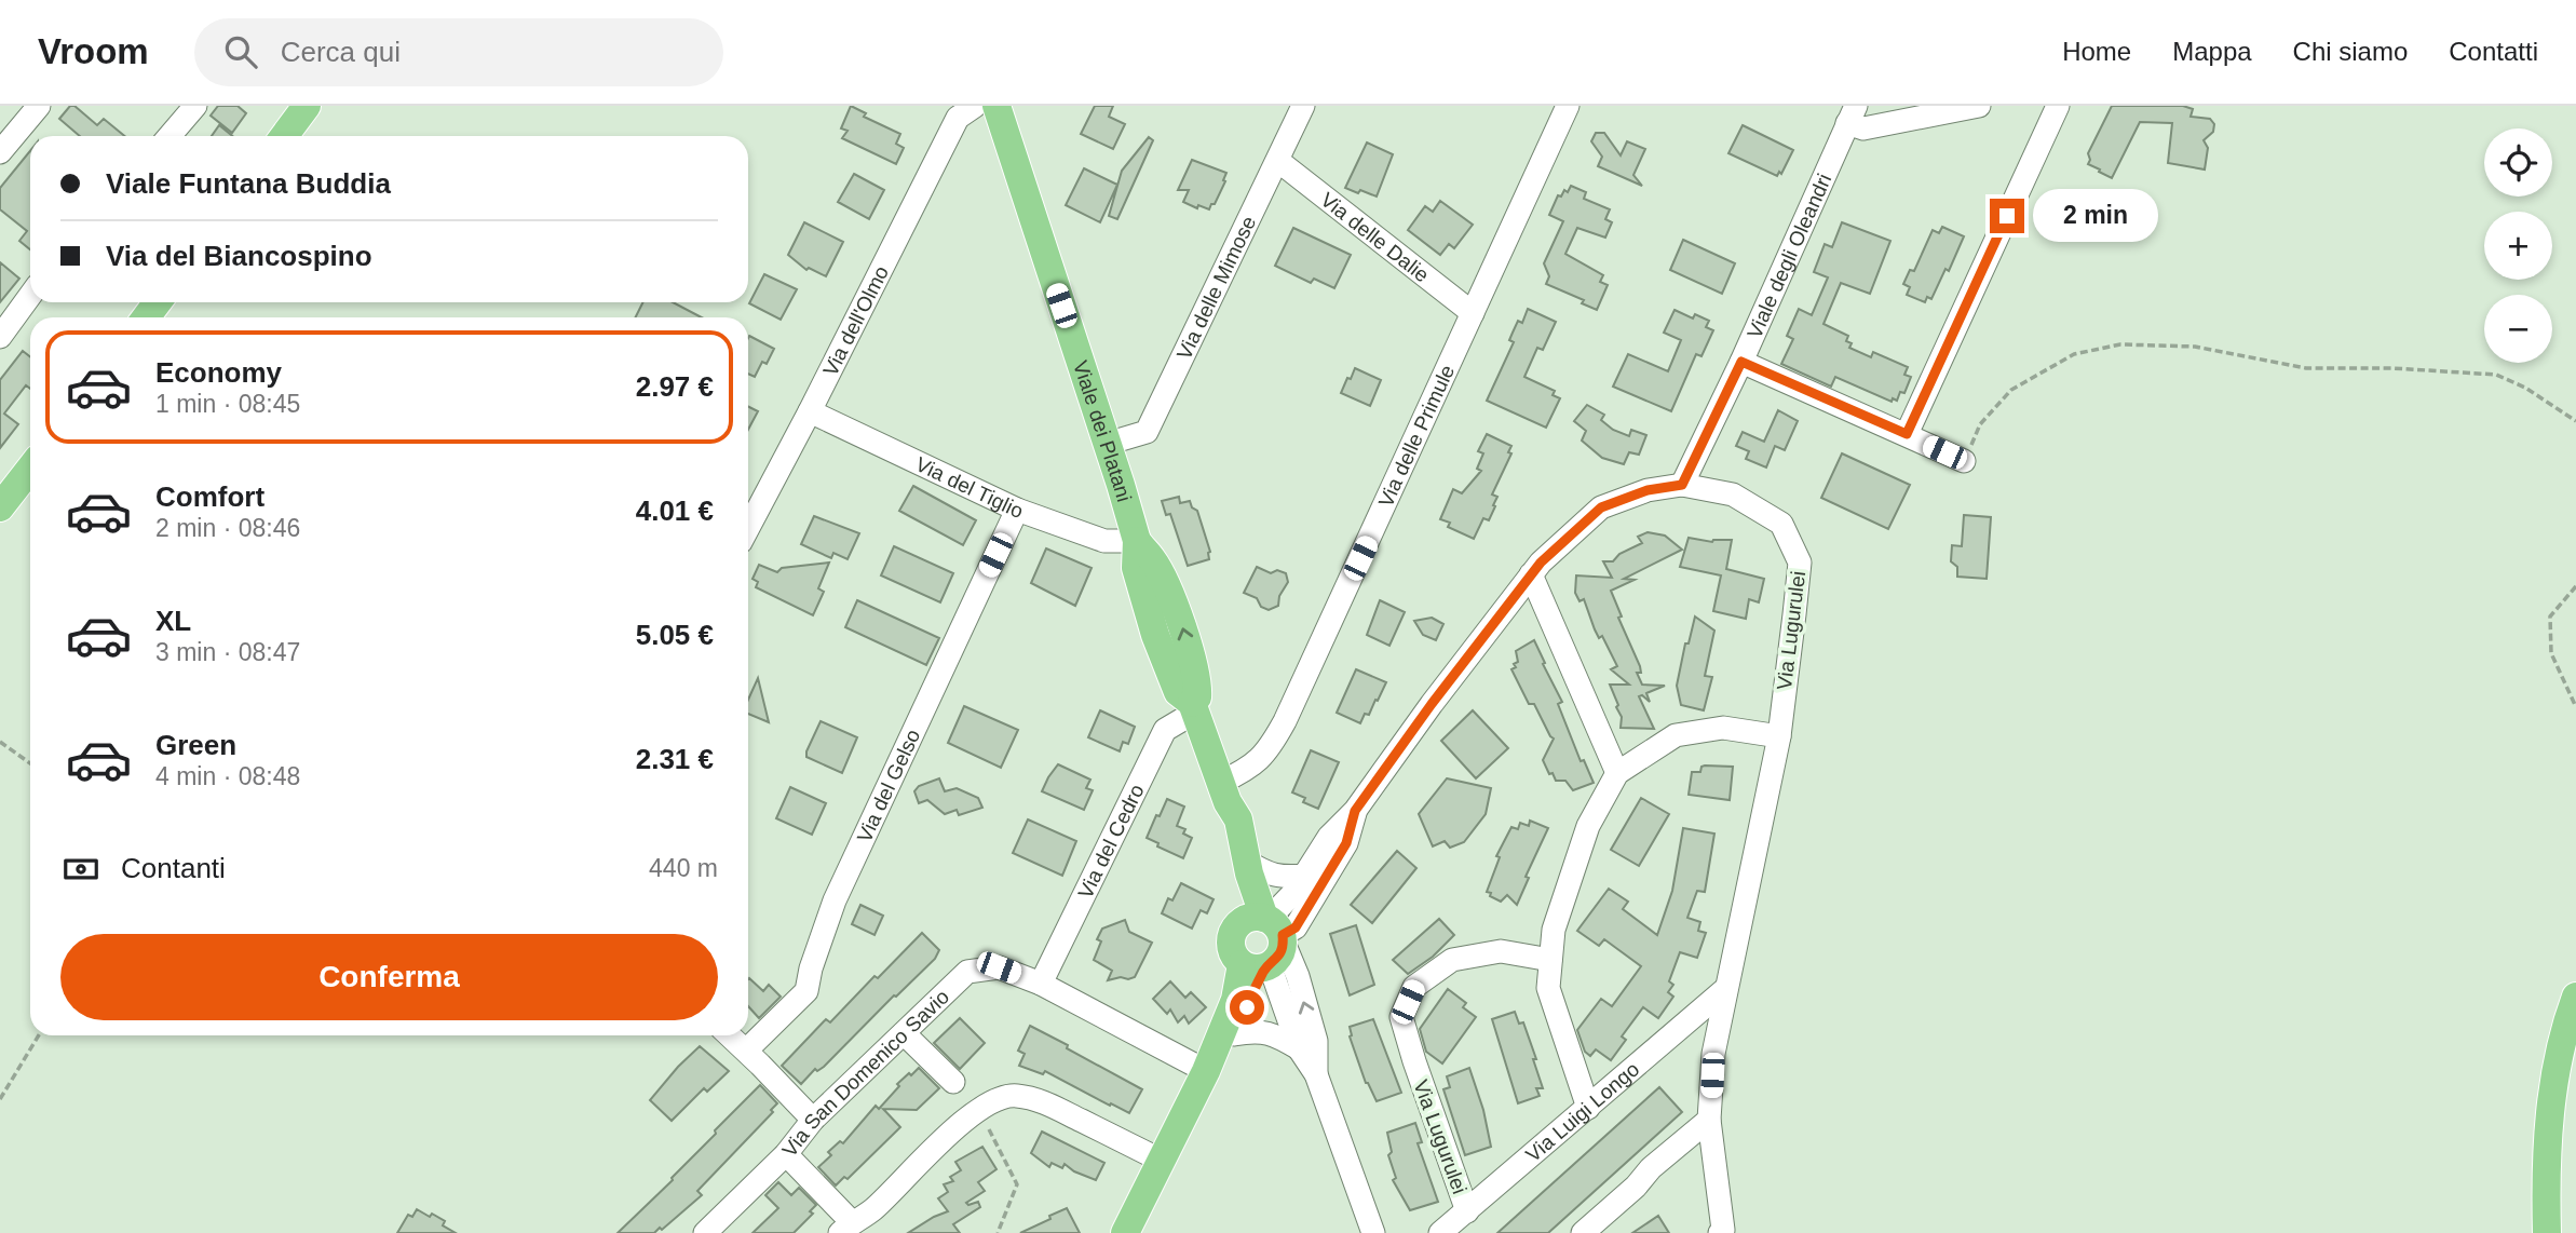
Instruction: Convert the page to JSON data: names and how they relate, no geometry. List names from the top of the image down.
{
  "streets": {
    "main road": ["Viale dei Platani"],
    "street": [
      "Via delle Dalie",
      "Viale degli Oleandri",
      "Via delle Mimose",
      "Via dell'Olmo",
      "Via delle Primule",
      "Via del Tiglio",
      "Via Lugurulei",
      "Via del Gelso",
      "Via del Cedro",
      "Via San Domenico Savio",
      "Via Luigi Longo"
    ]
  },
  "crossings": [
    ["Via delle Dalie", "Via delle Mimose"],
    ["Via delle Dalie", "Via delle Primule"],
    ["Viale degli Oleandri", "Via Lugurulei"],
    ["Via delle Mimose", "Viale dei Platani"],
    ["Via dell'Olmo", "Via del Tiglio"],
    ["Viale dei Platani", "Via delle Primule"],
    ["Viale dei Platani", "Via del Tiglio"],
    ["Viale dei Platani", "Via Lugurulei"],
    ["Viale dei Platani", "Via del Cedro"],
    ["Via del Tiglio", "Via del Gelso"],
    ["Via Lugurulei", "Via Luigi Longo"],
    ["Via del Cedro", "Via San Domenico Savio"]
  ],
  "page": {
    "header": "Vroom",
    "search": "Cerca qui",
    "nav": [
      "Home",
      "Mappa",
      "Chi siamo",
      "Contatti"
    ],
    "map_buttons": ["+", "−"],
    "banner": ["Viale Funtana Buddia", "Via del Biancospino"],
    "bubble": "2 min",
    "list": [
      {
        "name": "Economy",
        "note": "1 min · 08:45",
        "value": "2.97 €"
      },
      {
        "name": "Comfort",
        "note": "2 min · 08:46",
        "value": "4.01 €"
      },
      {
        "name": "XL",
        "note": "3 min · 08:47",
        "value": "5.05 €"
      },
      {
        "name": "Green",
        "note": "4 min · 08:48",
        "value": "2.31 €"
      }
    ],
    "pay": ["Contanti", "440 m"],
    "buttons": "Conferma"
  }
}
